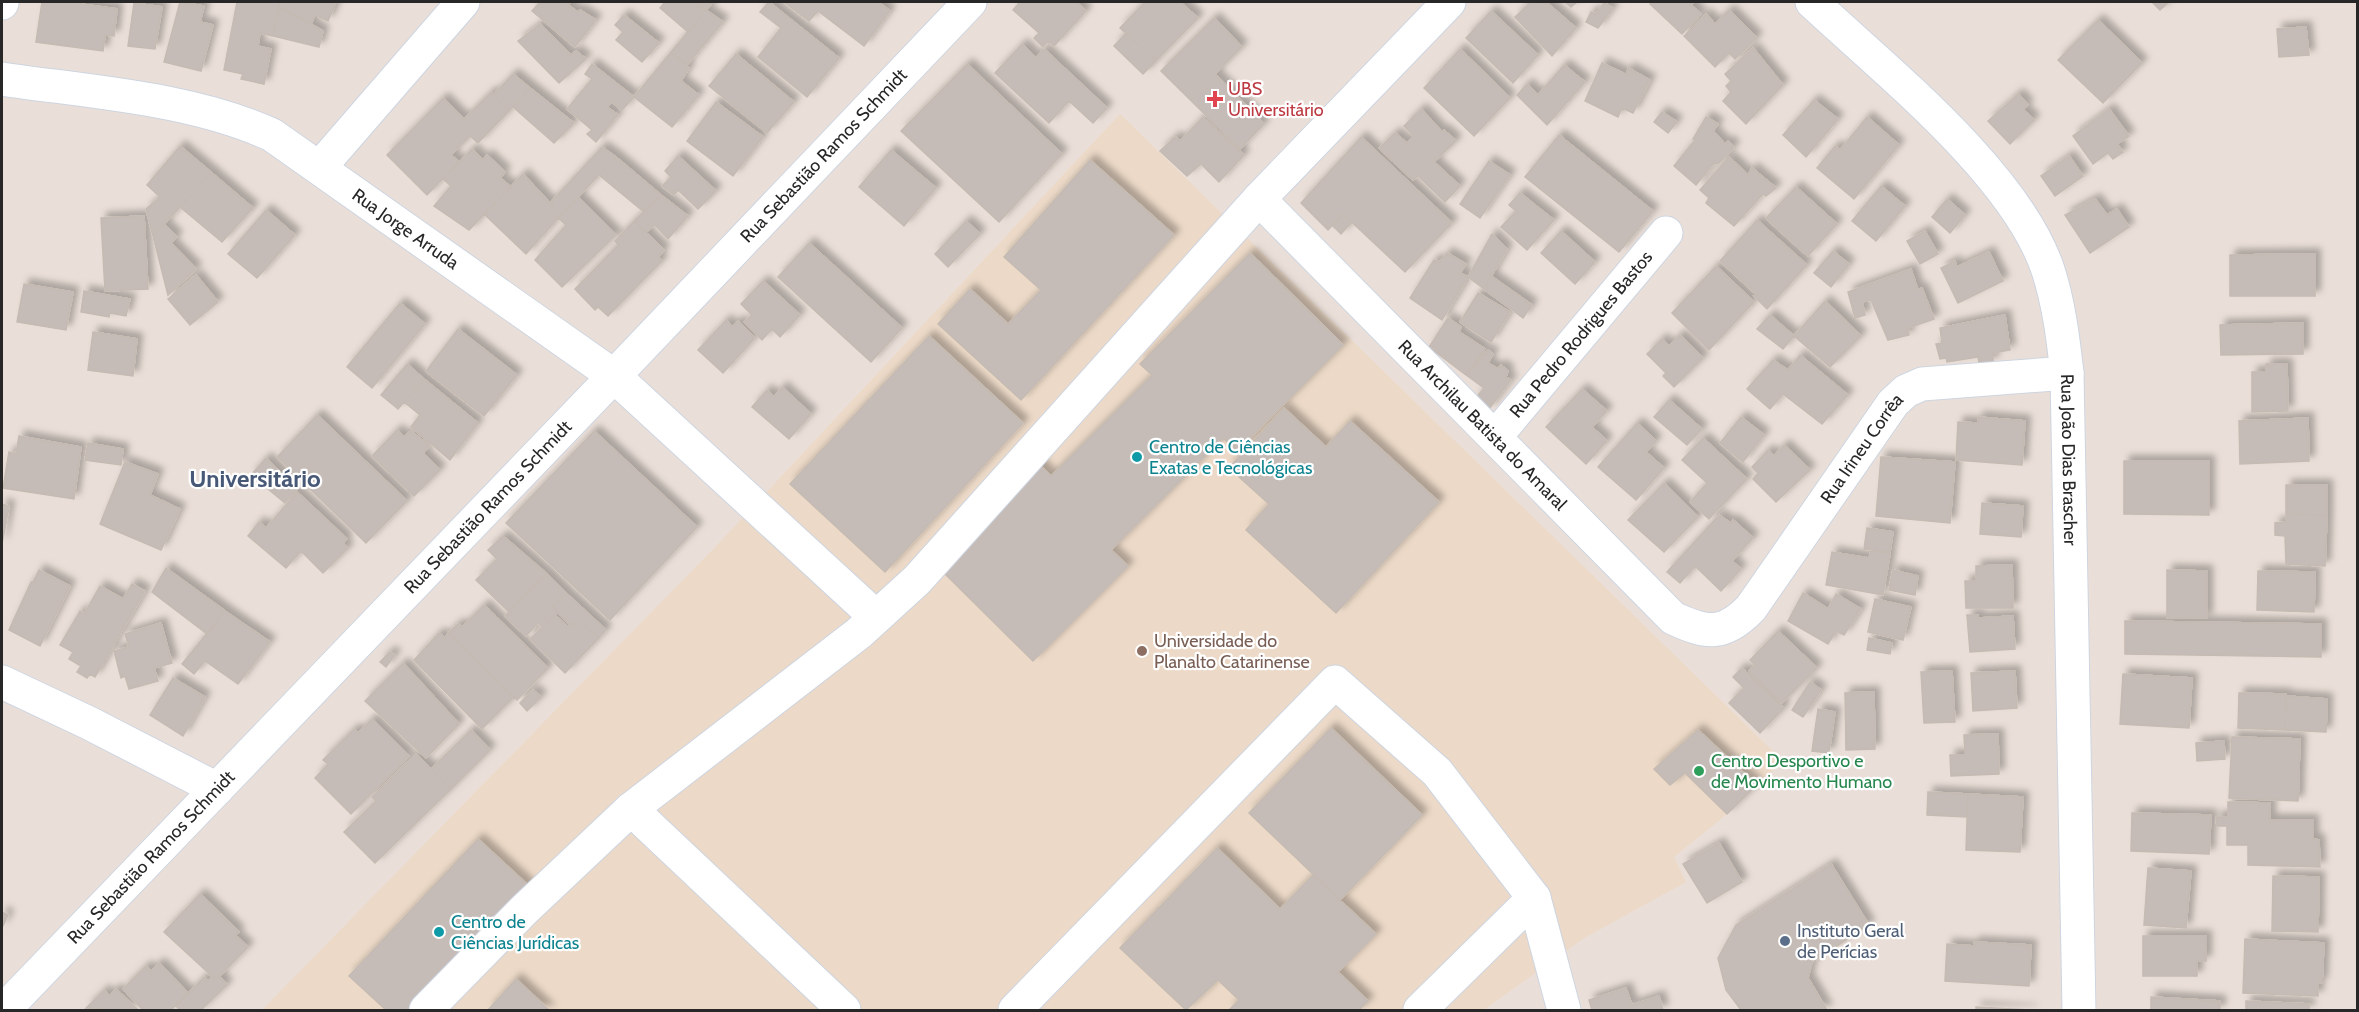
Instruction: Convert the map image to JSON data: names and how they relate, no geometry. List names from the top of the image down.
{
  "streets": {
    "street": [
      "Rua Sebastião Ramos Schmidt",
      "Rua Jorge Arruda",
      "Rua Pedro Rodrigues Bastos",
      "Rua Archilau Batista do Amaral",
      "Rua Irineu Corrêa",
      "Rua João Dias Brascher"
    ]
  },
  "crossings": [
    ["Rua Sebastião Ramos Schmidt", "Rua Jorge Arruda"],
    ["Rua Pedro Rodrigues Bastos", "Rua Archilau Batista do Amaral"],
    ["Rua Archilau Batista do Amaral", "Rua Irineu Corrêa"],
    ["Rua Irineu Corrêa", "Rua João Dias Brascher"]
  ],
  "districts": ["Universitário"],
  "places": {
    "health": ["UBS Universitário"],
    "other": [
      "Centro de Ciências Exatas e Tecnológicas",
      "Universidade do Planalto Catarinense",
      "Centro Desportivo e de Movimento Humano",
      "Centro de Ciências Jurídicas",
      "Instituto Geral de Perícias"
    ]
  }
}
